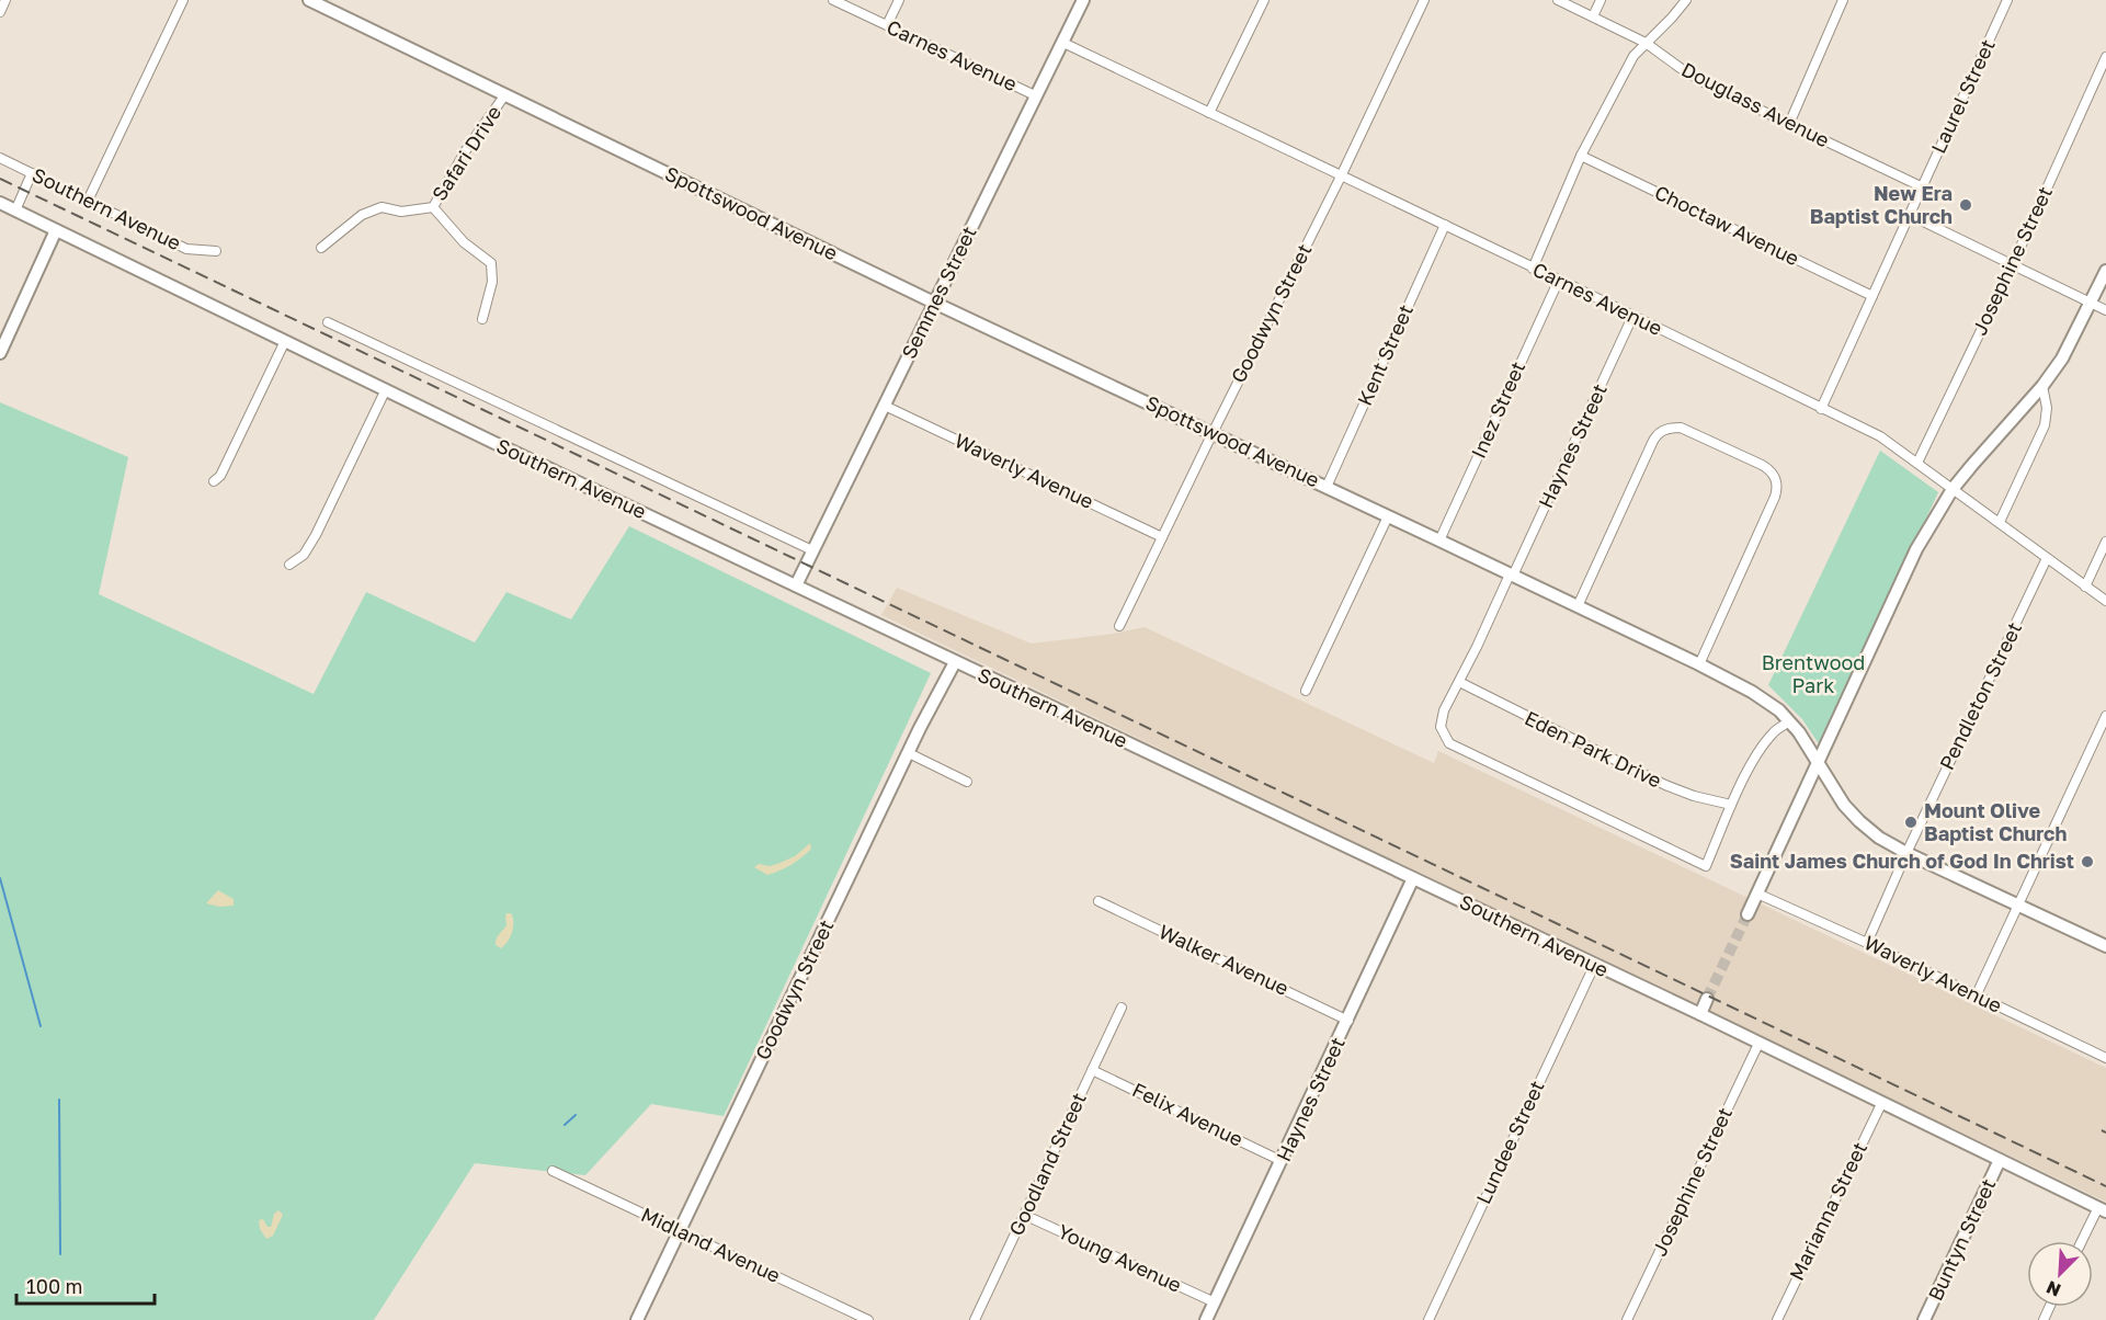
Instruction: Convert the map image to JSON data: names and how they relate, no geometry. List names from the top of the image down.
{
  "streets": {
    "main road": [
      "Southern Avenue",
      "Spottswood Avenue",
      "Semmes Street",
      "Goodwyn Street",
      "Haynes Street",
      "Buntyn Street"
    ],
    "street": [
      "Carnes Avenue",
      "Laurel Street",
      "Douglass Avenue",
      "Safari Drive",
      "Choctaw Avenue",
      "Josephine Street",
      "Kent Street",
      "Inez Street",
      "Waverly Avenue",
      "Pendleton Street",
      "Eden Park Drive",
      "Walker Avenue",
      "Felix Avenue",
      "Lundee Street",
      "Goodland Street",
      "Marianna Street",
      "Midland Avenue",
      "Young Avenue"
    ]
  },
  "crossings": [
    ["Carnes Avenue", "Laurel Street"],
    ["Carnes Avenue", "Josephine Street"],
    ["Carnes Avenue", "Semmes Street"],
    ["Carnes Avenue", "Goodwyn Street"],
    ["Carnes Avenue", "Kent Street"],
    ["Carnes Avenue", "Inez Street"],
    ["Carnes Avenue", "Haynes Street"],
    ["Carnes Avenue", "Pendleton Street"],
    ["Laurel Street", "Douglass Avenue"],
    ["Laurel Street", "Choctaw Avenue"],
    ["Safari Drive", "Spottswood Avenue"],
    ["Southern Avenue", "Josephine Street"],
    ["Southern Avenue", "Semmes Street"],
    ["Southern Avenue", "Goodwyn Street"],
    ["Southern Avenue", "Haynes Street"],
    ["Southern Avenue", "Lundee Street"],
    ["Southern Avenue", "Marianna Street"],
    ["Southern Avenue", "Buntyn Street"],
    ["Spottswood Avenue", "Semmes Street"],
    ["Spottswood Avenue", "Goodwyn Street"],
    ["Spottswood Avenue", "Kent Street"],
    ["Spottswood Avenue", "Inez Street"],
    ["Spottswood Avenue", "Haynes Street"],
    ["Spottswood Avenue", "Pendleton Street"],
    ["Semmes Street", "Waverly Avenue"],
    ["Goodwyn Street", "Waverly Avenue"],
    ["Goodwyn Street", "Midland Avenue"],
    ["Haynes Street", "Eden Park Drive"],
    ["Haynes Street", "Walker Avenue"],
    ["Haynes Street", "Felix Avenue"],
    ["Haynes Street", "Young Avenue"],
    ["Waverly Avenue", "Pendleton Street"],
    ["Felix Avenue", "Goodland Street"],
    ["Goodland Street", "Young Avenue"]
  ],
  "parks": ["Brentwood Park"],
  "places": ["New Era Baptist Church", "Mount Olive Baptist Church", "Saint James Church of God In Christ"],
  "scale_bar": "100 m",
  "north": "bottom left"
}
